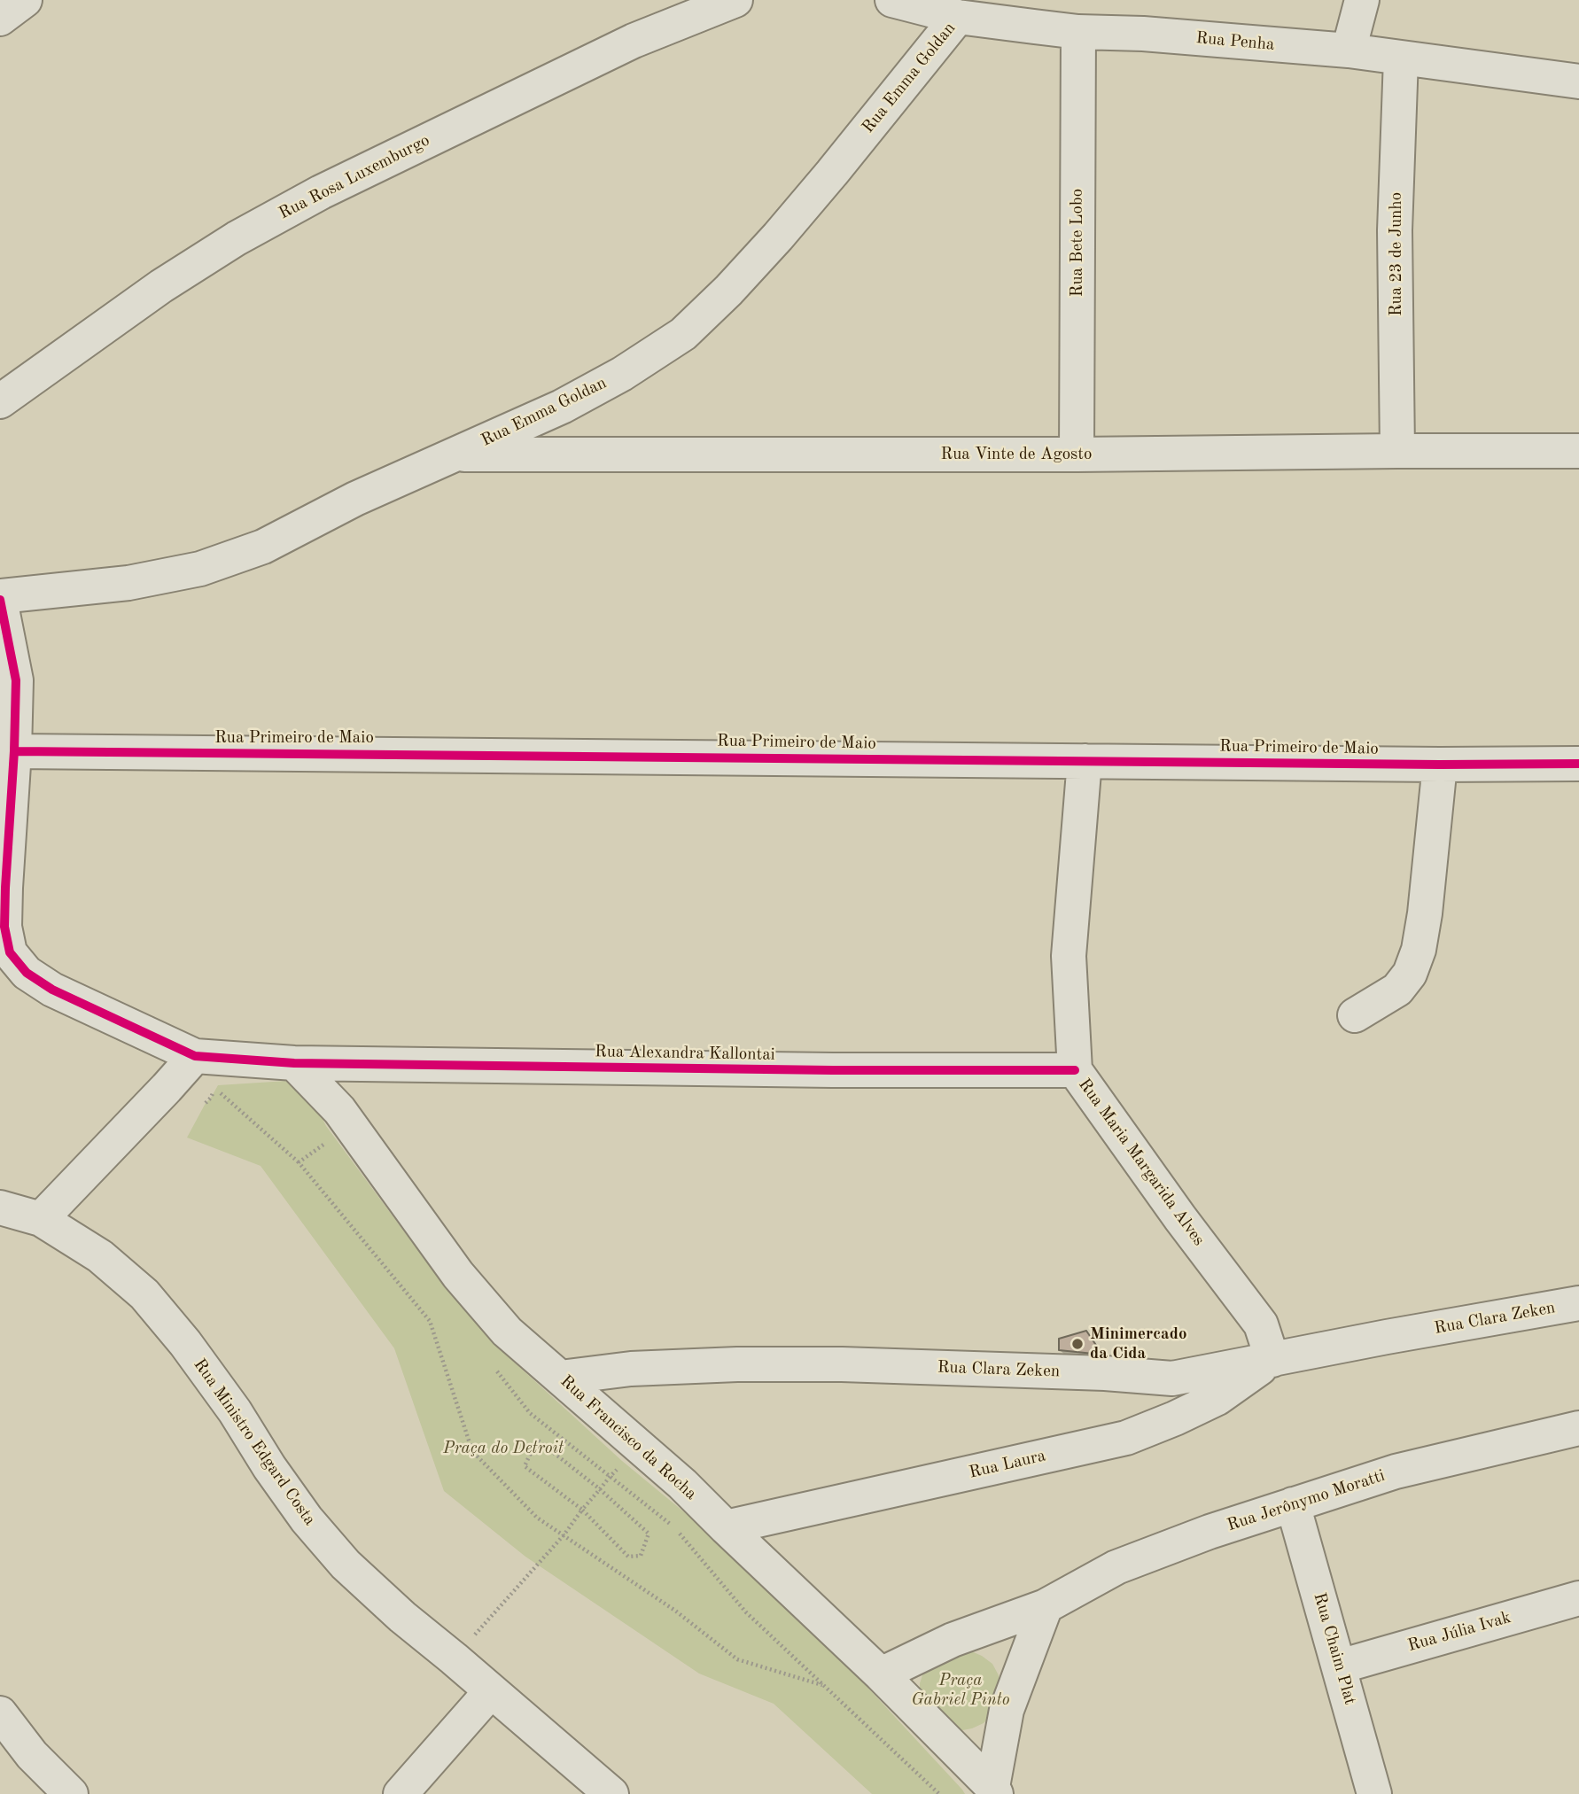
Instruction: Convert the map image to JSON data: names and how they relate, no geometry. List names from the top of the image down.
{
  "streets": {
    "street": [
      "Rua Penha",
      "Rua Emma Goldan",
      "Rua Rosa Luxemburgo",
      "Rua Bete Lobo",
      "Rua 23 de Junho",
      "Rua Vinte de Agosto",
      "Rua Primeiro de Maio",
      "Rua Alexandra Kallontai",
      "Rua Maria Margarida Alves",
      "Rua Clara Zeken",
      "Rua Francisco da Rocha",
      "Rua Ministro Edgard Costa",
      "Rua Laura",
      "Rua Jerônymo Moratti",
      "Rua Júlia Ivak",
      "Rua Chaim Plat"
    ]
  },
  "crossings": [
    ["Rua Penha", "Rua Emma Goldan"],
    ["Rua Penha", "Rua Bete Lobo"],
    ["Rua Penha", "Rua 23 de Junho"],
    ["Rua Emma Goldan", "Rua Vinte de Agosto"],
    ["Rua Bete Lobo", "Rua Vinte de Agosto"],
    ["Rua 23 de Junho", "Rua Vinte de Agosto"],
    ["Rua Primeiro de Maio", "Rua Maria Margarida Alves"],
    ["Rua Alexandra Kallontai", "Rua Maria Margarida Alves"],
    ["Rua Alexandra Kallontai", "Rua Francisco da Rocha"],
    ["Rua Maria Margarida Alves", "Rua Clara Zeken"],
    ["Rua Maria Margarida Alves", "Rua Laura"],
    ["Rua Clara Zeken", "Rua Francisco da Rocha"],
    ["Rua Clara Zeken", "Rua Laura"],
    ["Rua Francisco da Rocha", "Rua Laura"],
    ["Rua Francisco da Rocha", "Rua Jerônymo Moratti"],
    ["Rua Jerônymo Moratti", "Rua Chaim Plat"],
    ["Rua Júlia Ivak", "Rua Chaim Plat"]
  ],
  "parks": ["Praça do Detroit", "Praça Gabriel Pinto"],
  "places": ["Minimercado da Cida"]
}
